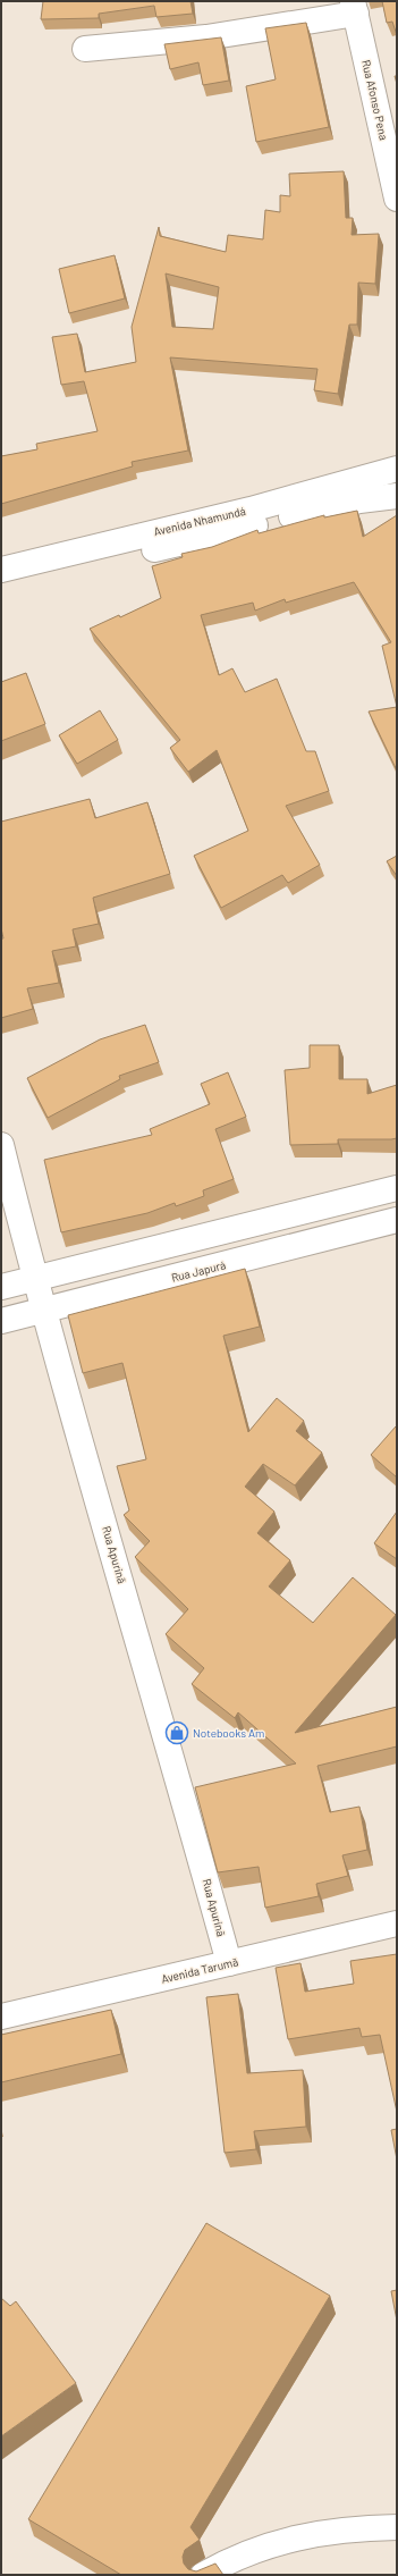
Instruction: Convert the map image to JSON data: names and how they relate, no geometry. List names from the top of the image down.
{
  "streets": {
    "street": [
      "Rua Afonso Pena",
      "Avenida Nhamundá",
      "Rua Japurá",
      "Rua Apurinã",
      "Avenida Tarumã"
    ]
  },
  "crossings": [
    ["Rua Japurá", "Rua Apurinã"],
    ["Rua Apurinã", "Avenida Tarumã"]
  ],
  "places": {
    "shop": ["Notebooks Am"]
  }
}
